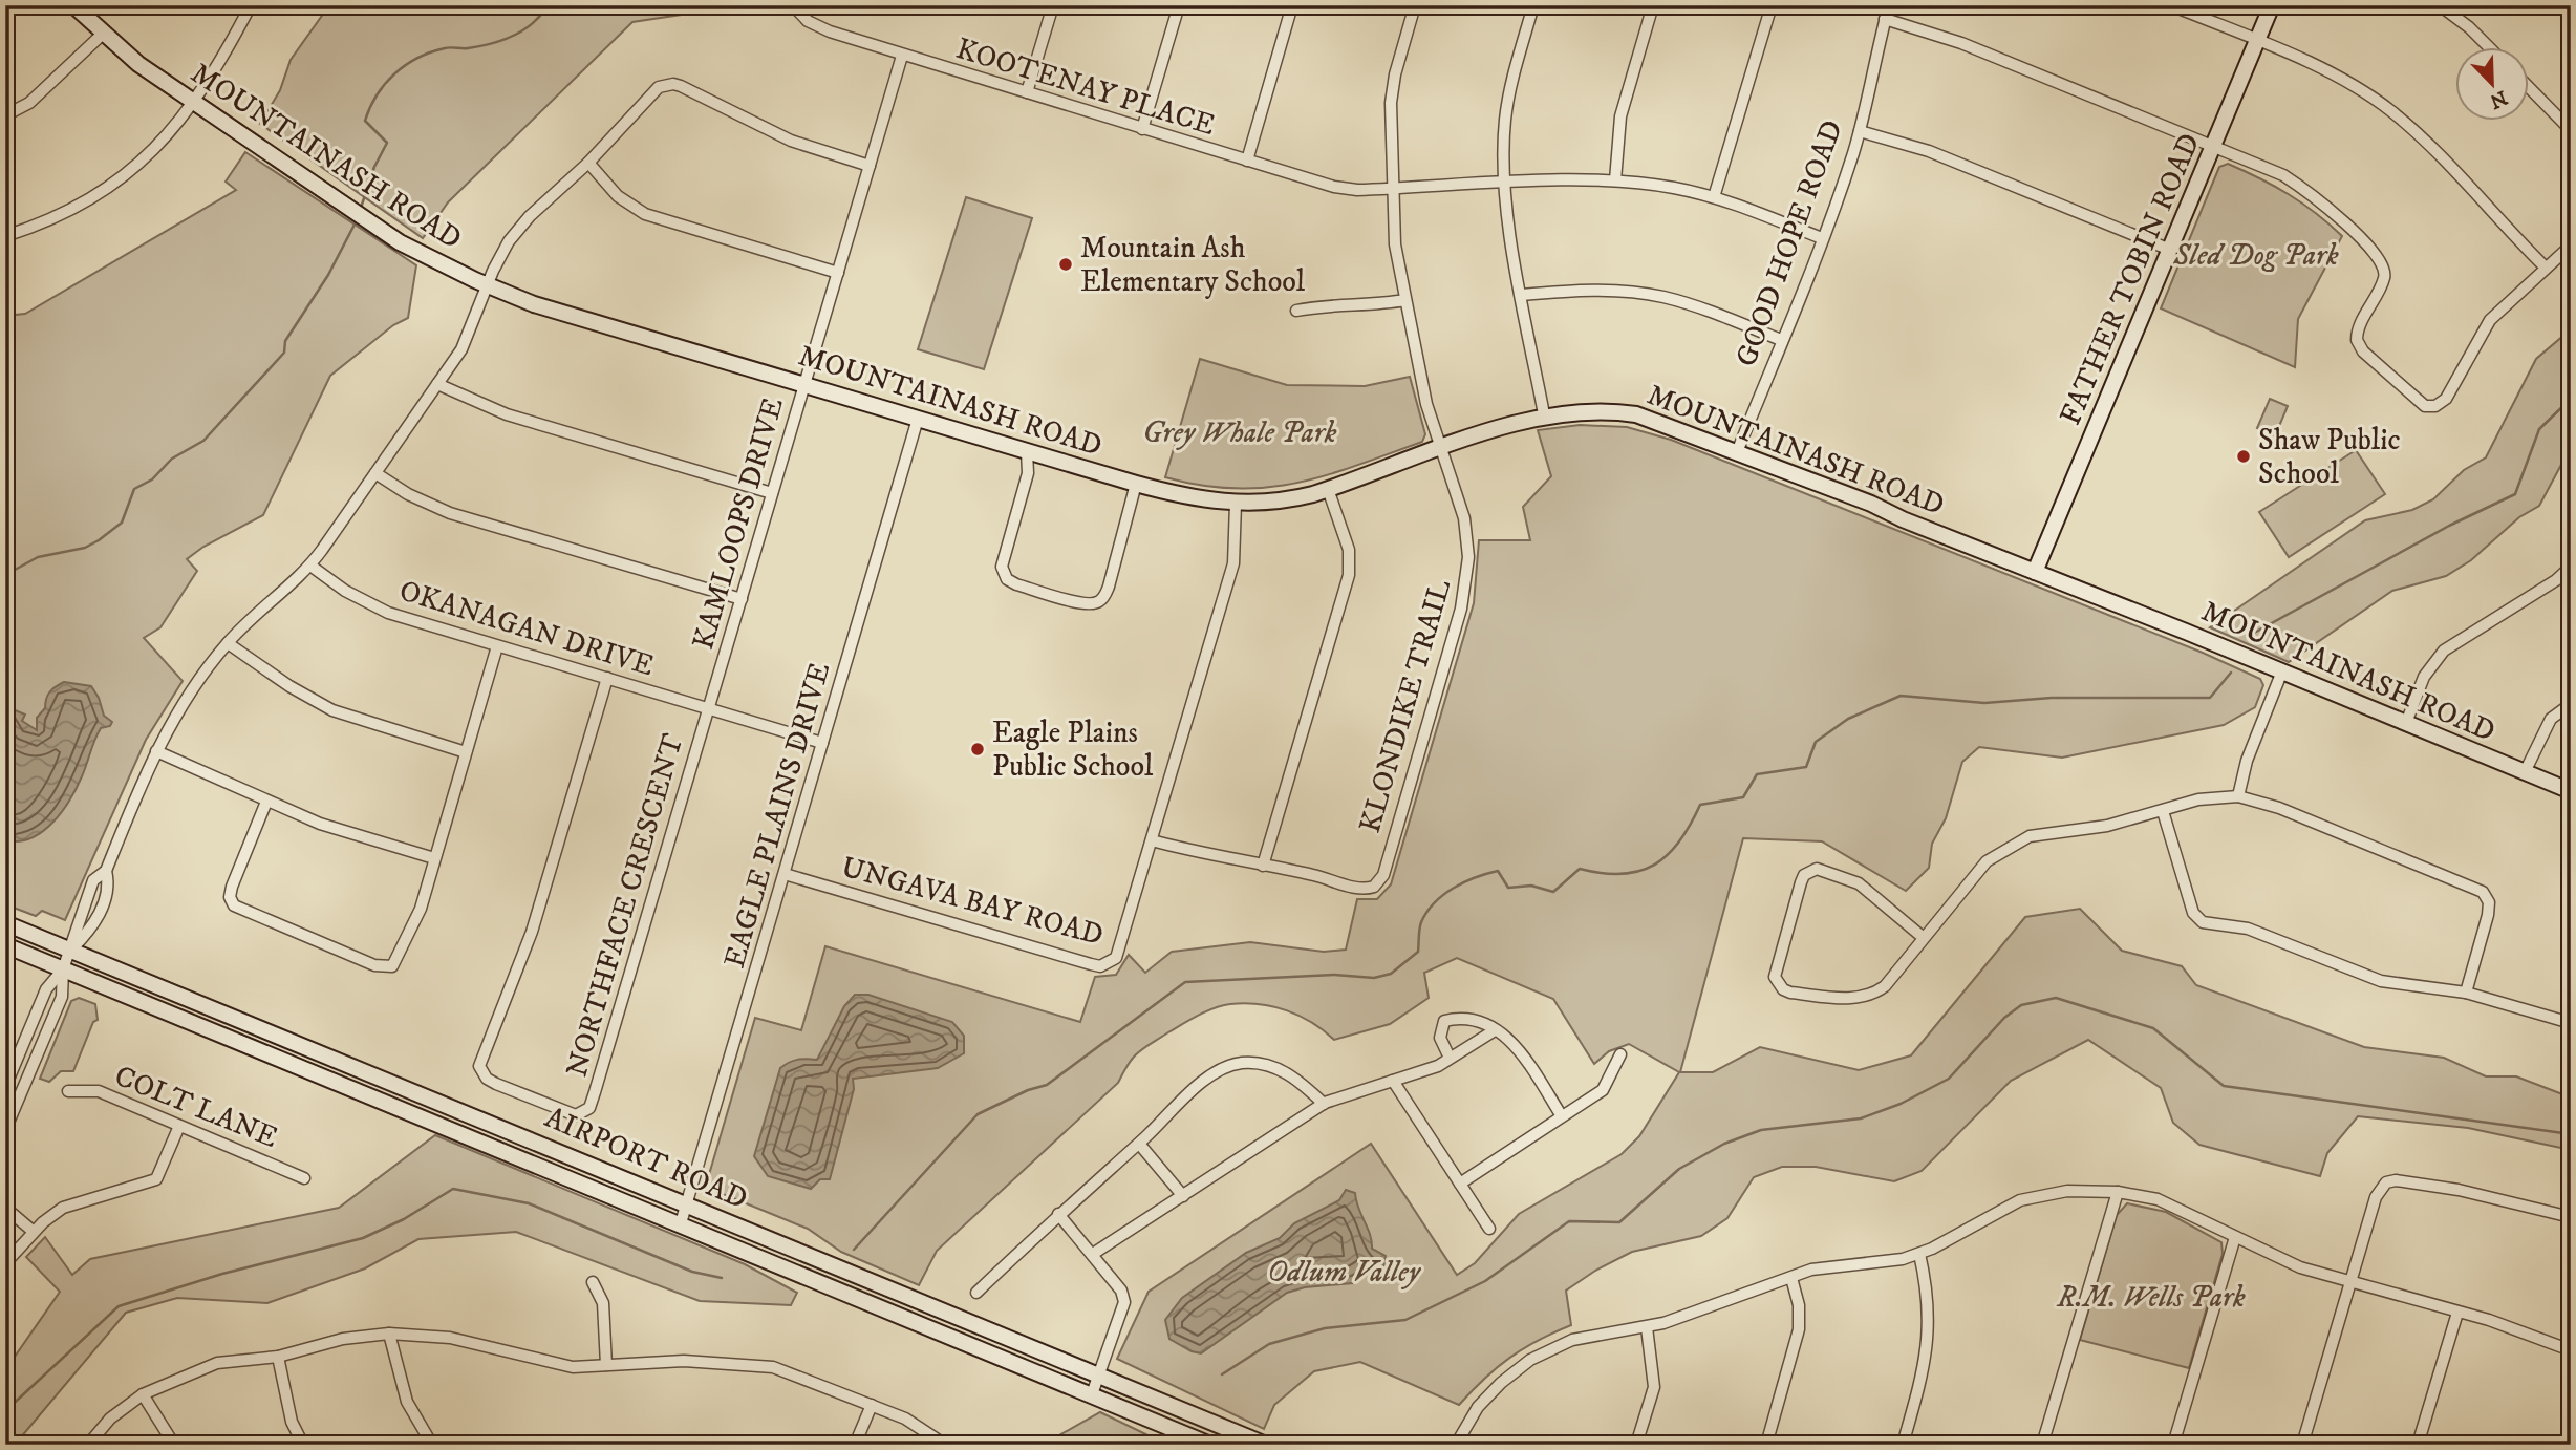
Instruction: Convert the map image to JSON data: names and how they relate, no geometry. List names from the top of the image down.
{
  "streets": {
    "street": [
      "KOOTENAY PLACE",
      "MOUNTAINASH ROAD",
      "GOOD HOPE ROAD",
      "FATHER TOBIN ROAD",
      "KAMLOOPS DRIVE",
      "OKANAGAN DRIVE",
      "KLONDIKE TRAIL",
      "EAGLE PLAINS DRIVE",
      "UNGAVA BAY ROAD",
      "NORTHFACE CRESCENT",
      "COLT LANE",
      "AIRPORT ROAD"
    ]
  },
  "crossings": [
    ["KOOTENAY PLACE", "GOOD HOPE ROAD"],
    ["KOOTENAY PLACE", "KAMLOOPS DRIVE"],
    ["KOOTENAY PLACE", "KLONDIKE TRAIL"],
    ["MOUNTAINASH ROAD", "GOOD HOPE ROAD"],
    ["MOUNTAINASH ROAD", "FATHER TOBIN ROAD"],
    ["MOUNTAINASH ROAD", "KAMLOOPS DRIVE"],
    ["MOUNTAINASH ROAD", "KLONDIKE TRAIL"],
    ["MOUNTAINASH ROAD", "EAGLE PLAINS DRIVE"],
    ["MOUNTAINASH ROAD", "UNGAVA BAY ROAD"],
    ["KAMLOOPS DRIVE", "OKANAGAN DRIVE"],
    ["KAMLOOPS DRIVE", "NORTHFACE CRESCENT"],
    ["OKANAGAN DRIVE", "EAGLE PLAINS DRIVE"],
    ["OKANAGAN DRIVE", "NORTHFACE CRESCENT"],
    ["EAGLE PLAINS DRIVE", "UNGAVA BAY ROAD"],
    ["EAGLE PLAINS DRIVE", "AIRPORT ROAD"]
  ],
  "parks": [
    "Sled Dog Park",
    "Grey Whale Park",
    "Odlum Valley",
    "R.M. Wells Park"
  ],
  "places": ["Mountain Ash Elementary School", "Shaw Public School", "Eagle Plains Public School"],
  "north": "bottom right"
}
